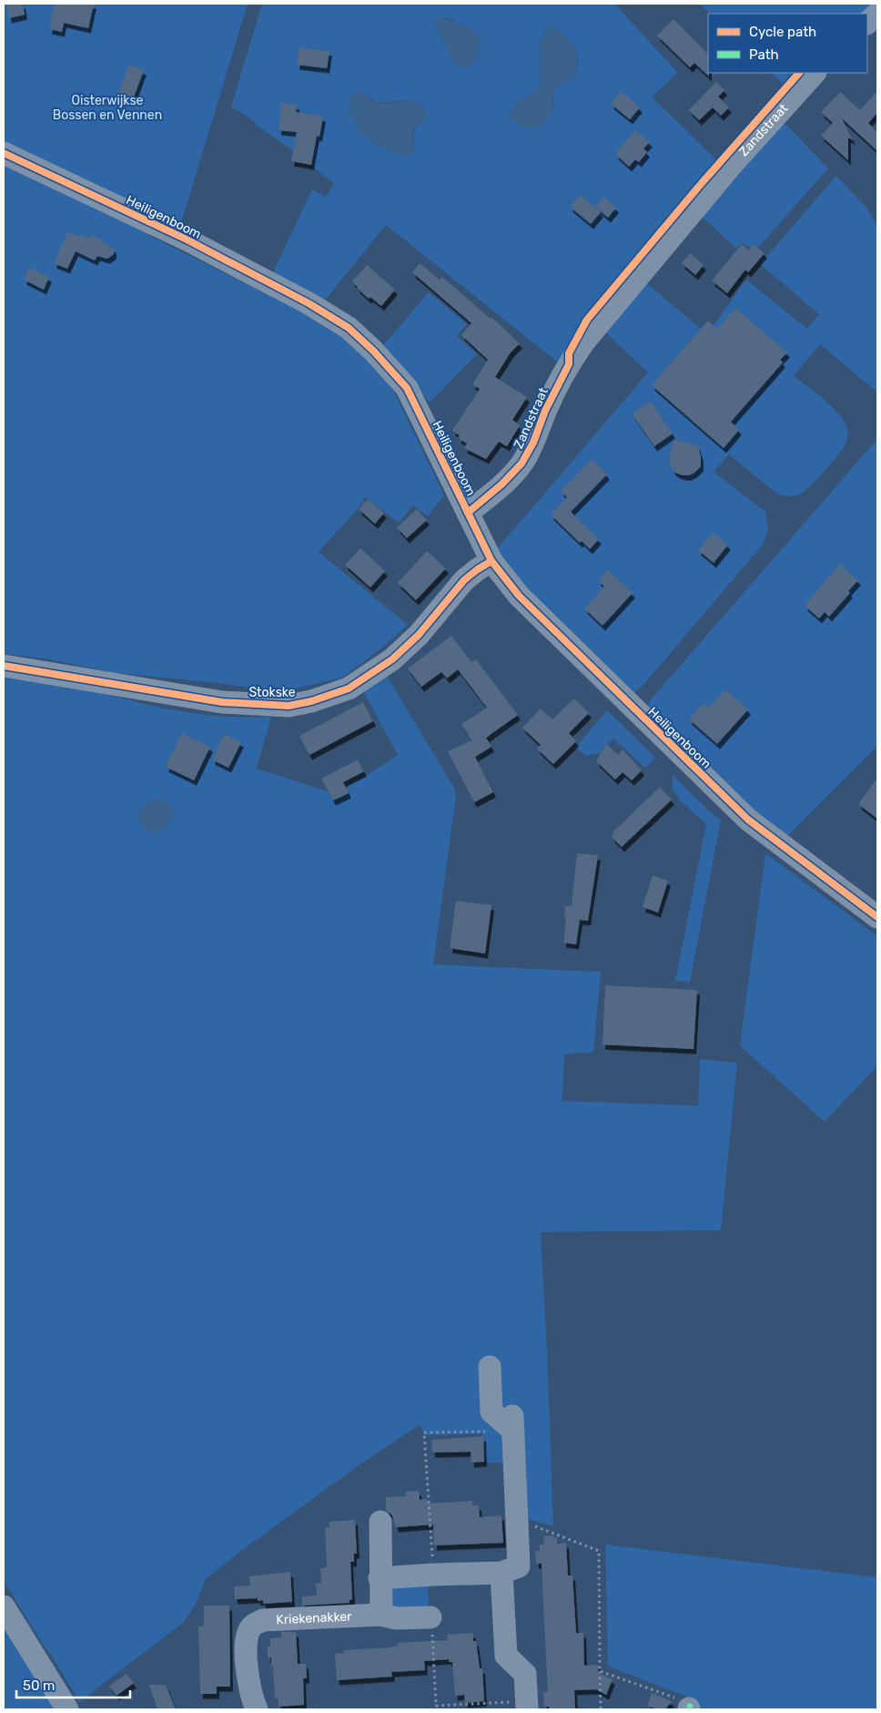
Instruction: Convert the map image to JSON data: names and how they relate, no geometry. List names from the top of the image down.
{
  "streets": {
    "street": [
      "Zandstraat",
      "Heiligenboom",
      "Stokske",
      "Kriekenakker"
    ]
  },
  "crossings": [
    ["Zandstraat", "Heiligenboom"],
    ["Heiligenboom", "Stokske"]
  ],
  "parks": ["Oisterwijkse Bossen en Vennen"],
  "legend": ["Cycle path", "Path"],
  "scale_bar": "50 m"
}
